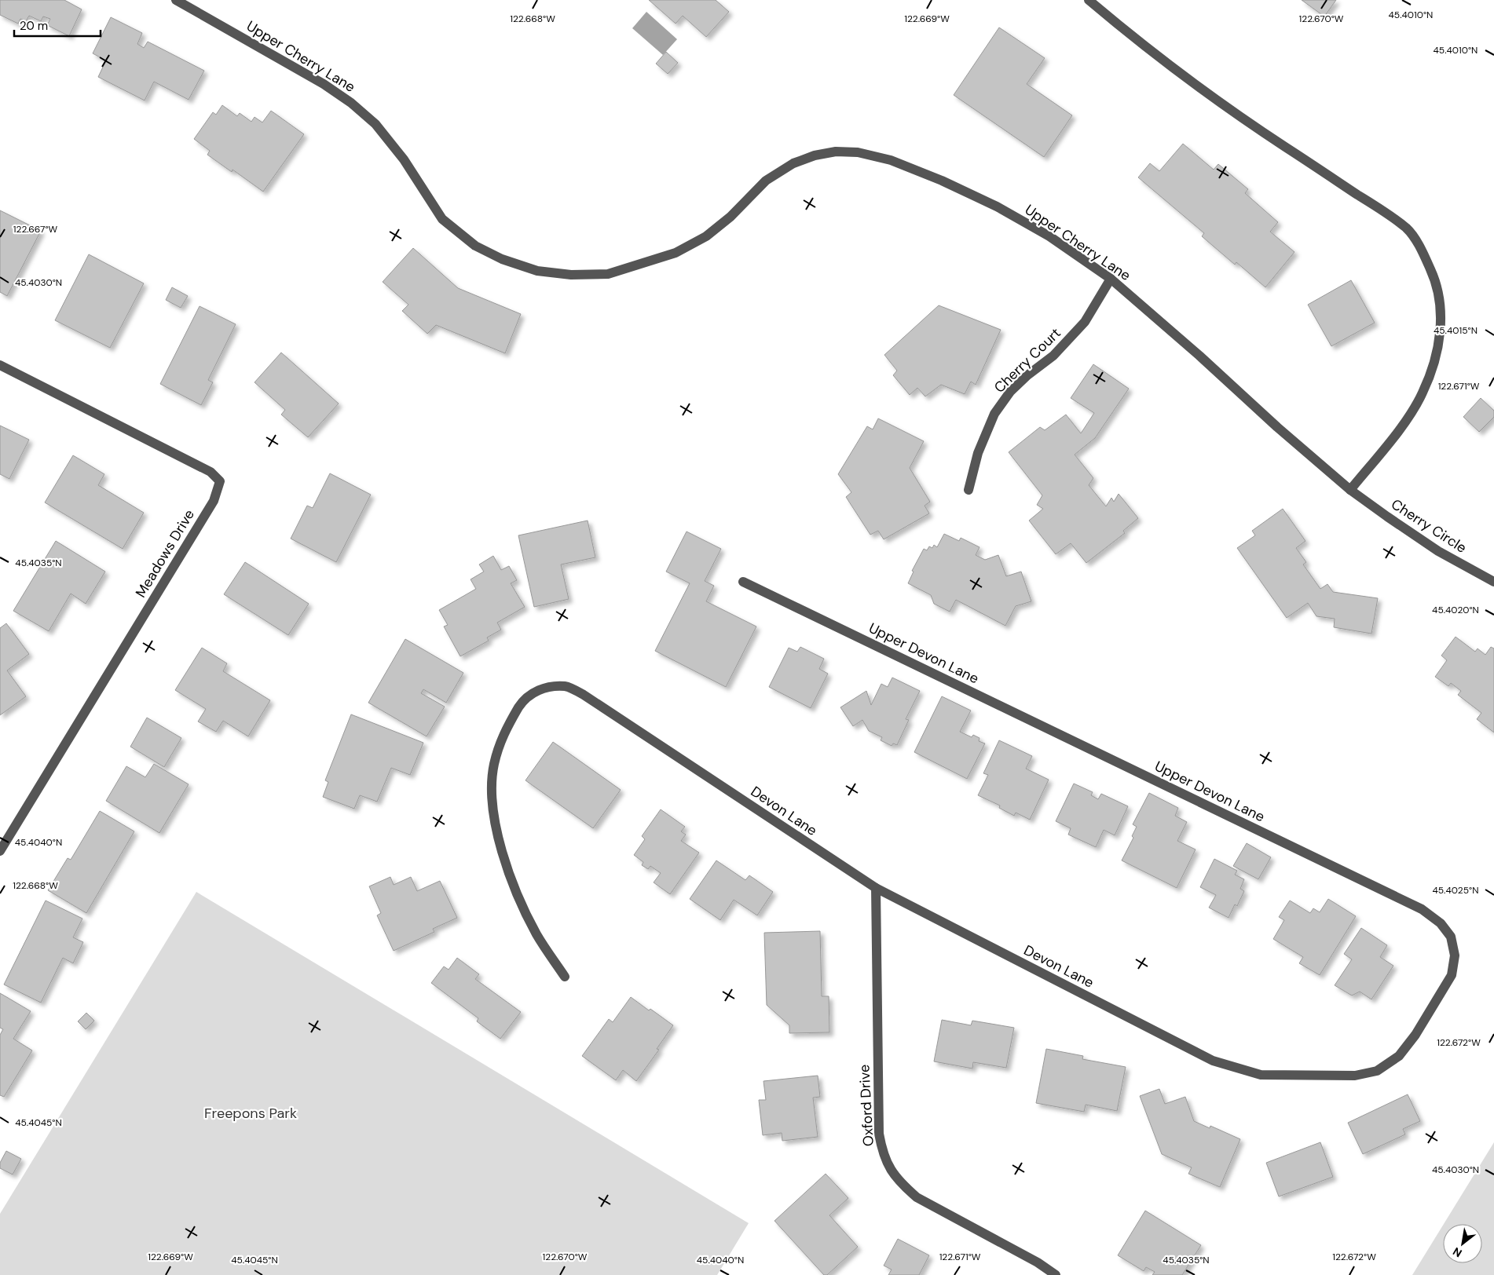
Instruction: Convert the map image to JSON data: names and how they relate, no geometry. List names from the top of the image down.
{
  "streets": {
    "street": [
      "Upper Cherry Lane",
      "Cherry Court",
      "Cherry Circle",
      "Meadows Drive",
      "Upper Devon Lane",
      "Devon Lane",
      "Oxford Drive"
    ]
  },
  "crossings": [
    ["Upper Cherry Lane", "Cherry Court"],
    ["Upper Cherry Lane", "Cherry Circle"],
    ["Upper Devon Lane", "Devon Lane"],
    ["Devon Lane", "Oxford Drive"]
  ],
  "parks": ["Freepons Park"],
  "scale_bar": "20 m",
  "north": "bottom left",
  "coordinates": [
    "45.4010°N",
    "122.668°W",
    "122.669°W",
    "122.670°W",
    "122.667°W",
    "45.4030°N",
    "45.4015°N",
    "122.671°W",
    "45.4035°N",
    "45.4020°N",
    "45.4040°N",
    "45.4025°N",
    "122.672°W",
    "45.4045°N"
  ]
}
